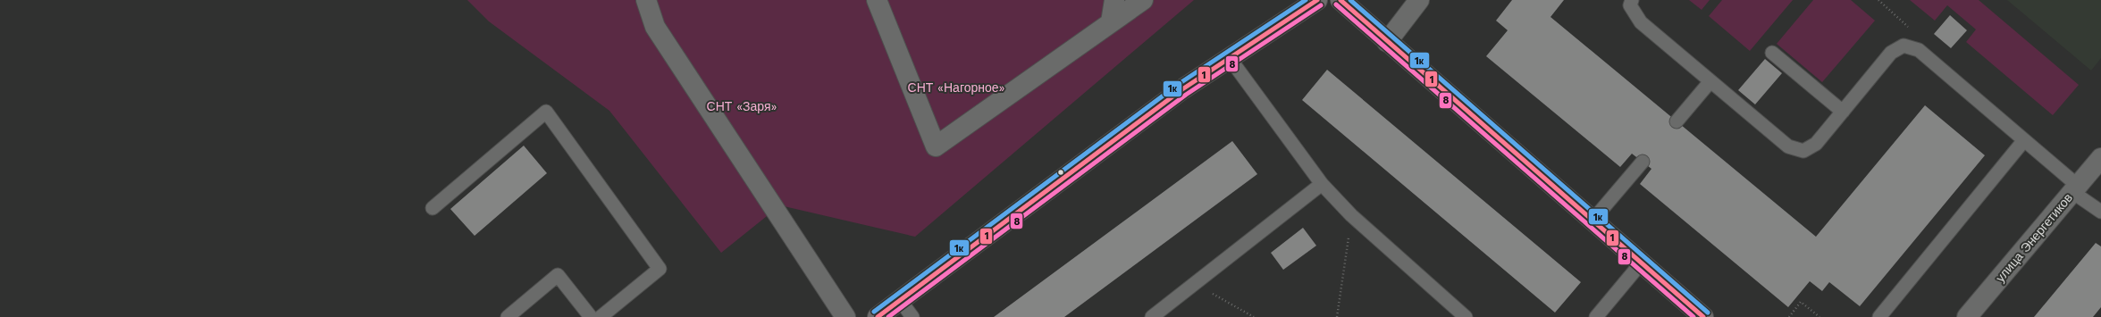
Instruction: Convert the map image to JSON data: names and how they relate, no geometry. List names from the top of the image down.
{
  "streets": {
    "street": ["улица Энергетиков"]
  },
  "parks": ["СНТ «Нагорное»", "СНТ «Заря»"],
  "lines": ["transit line 1", "transit line 1к", "transit line 8"]
}
